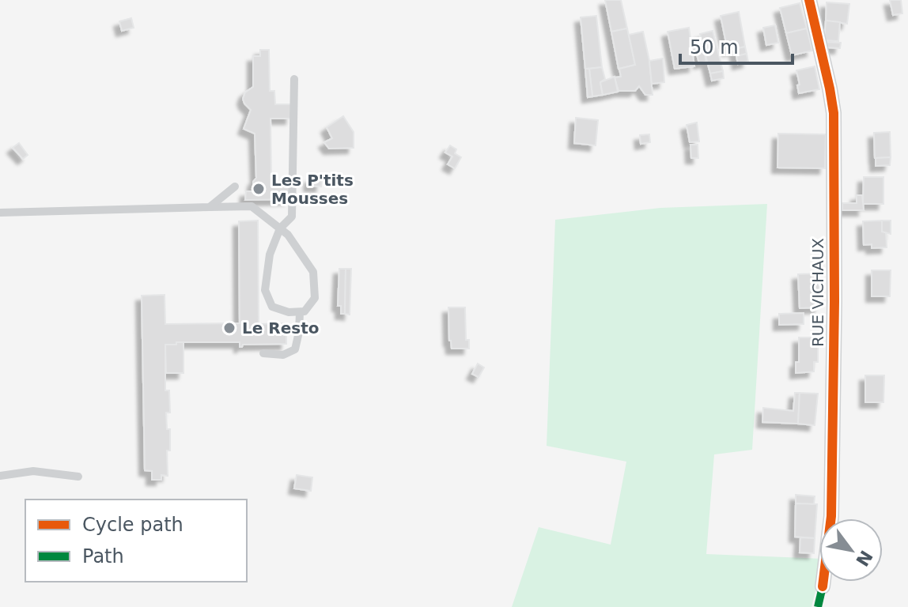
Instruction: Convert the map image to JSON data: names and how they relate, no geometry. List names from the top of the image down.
{
  "streets": {
    "street": ["RUE VICHAUX"]
  },
  "places": ["Les P'tits Mousses", "Le Resto"],
  "legend": ["Cycle path", "Path"],
  "scale_bar": "50 m",
  "north": "bottom right"
}
